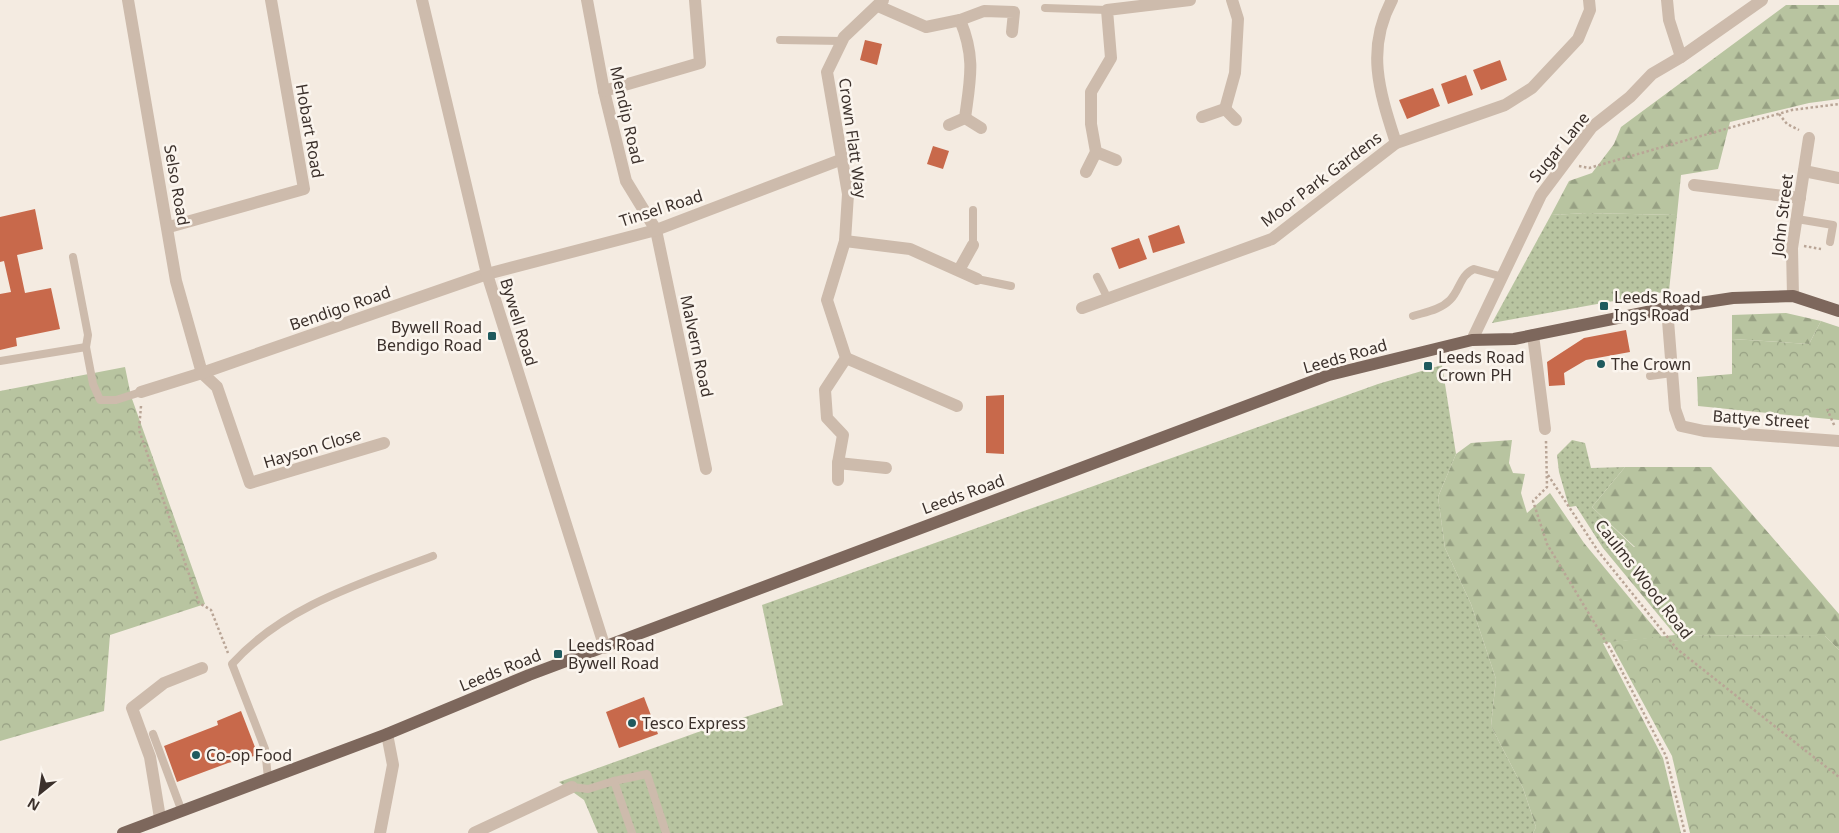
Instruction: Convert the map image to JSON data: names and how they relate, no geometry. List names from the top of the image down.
{
  "streets": {
    "main road": ["Leeds Road"],
    "street": [
      "Mendip Road",
      "Hobart Road",
      "Crown Flatt Way",
      "Sugar Lane",
      "Moor Park Gardens",
      "Selso Road",
      "Tinsel Road",
      "John Street",
      "Bendigo Road",
      "Bywell Road",
      "Malvern Road",
      "Battye Street",
      "Hayson Close"
    ],
    "path": ["Caulms Wood Road"]
  },
  "crossings": [
    ["Mendip Road", "Tinsel Road"],
    ["Mendip Road", "Malvern Road"],
    ["Hobart Road", "Selso Road"],
    ["Crown Flatt Way", "Tinsel Road"],
    ["Sugar Lane", "Leeds Road"],
    ["Selso Road", "Bendigo Road"],
    ["Selso Road", "Hayson Close"],
    ["Tinsel Road", "Bendigo Road"],
    ["Tinsel Road", "Bywell Road"],
    ["Tinsel Road", "Malvern Road"],
    ["John Street", "Leeds Road"],
    ["Bendigo Road", "Bywell Road"],
    ["Bendigo Road", "Hayson Close"],
    ["Bywell Road", "Leeds Road"]
  ],
  "places": {
    "transit": [
      "Leeds Road Ings Road",
      "Bywell Road Bendigo Road",
      "Leeds Road Crown PH",
      "Leeds Road Bywell Road"
    ],
    "other": ["The Crown", "Tesco Express", "Co-op Food"]
  },
  "north": "bottom left"
}
